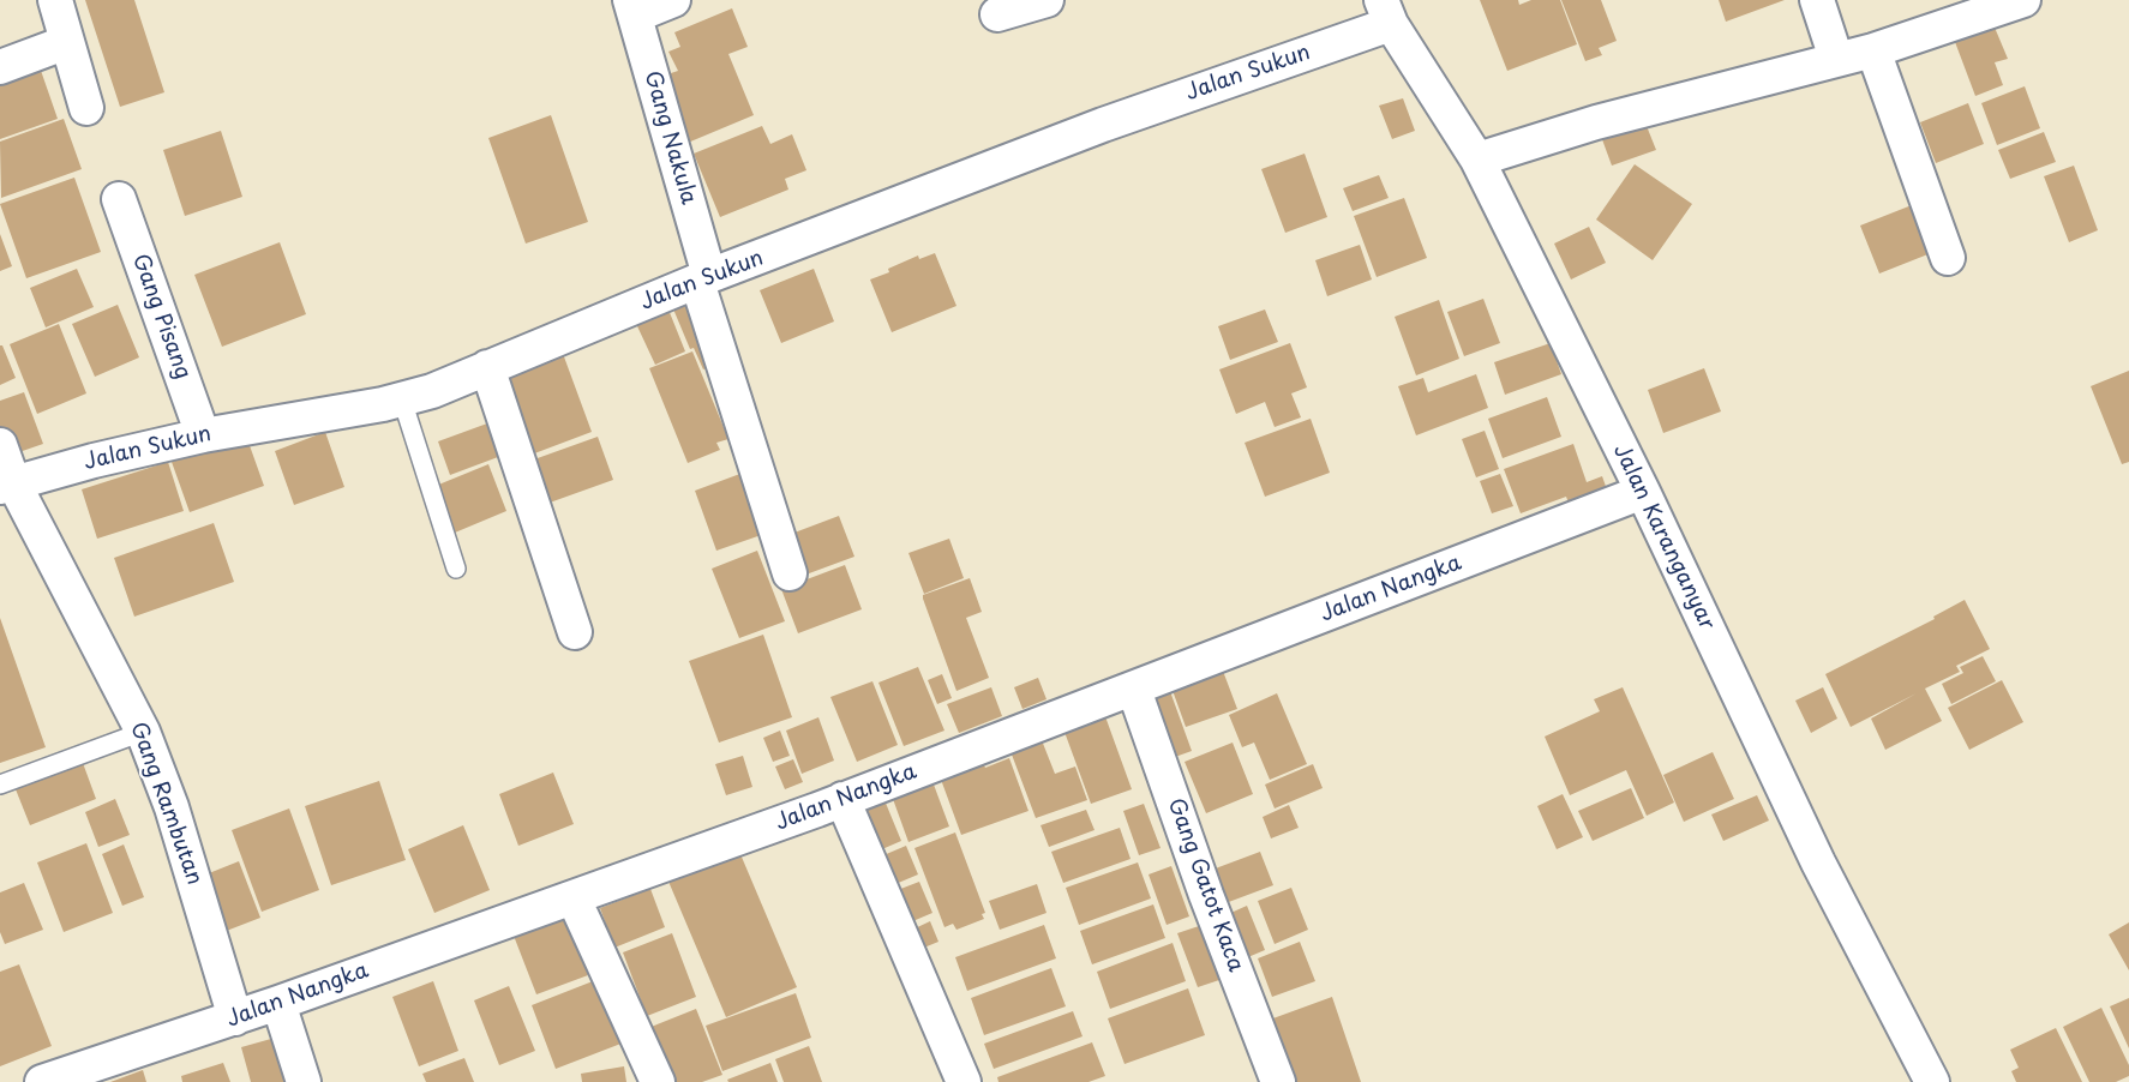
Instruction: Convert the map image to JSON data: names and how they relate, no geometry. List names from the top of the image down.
{
  "streets": {
    "street": [
      "Jalan Sukun",
      "Gang Nakula",
      "Gang Pisang",
      "Jalan Karanganyar",
      "Jalan Nangka",
      "Gang Rambutan",
      "Gang Gatot Kaca"
    ]
  },
  "crossings": [
    ["Jalan Sukun", "Gang Nakula"],
    ["Jalan Sukun", "Gang Pisang"],
    ["Jalan Sukun", "Jalan Karanganyar"],
    ["Jalan Sukun", "Gang Rambutan"],
    ["Jalan Karanganyar", "Jalan Nangka"],
    ["Jalan Nangka", "Gang Rambutan"],
    ["Jalan Nangka", "Gang Gatot Kaca"]
  ]
}
